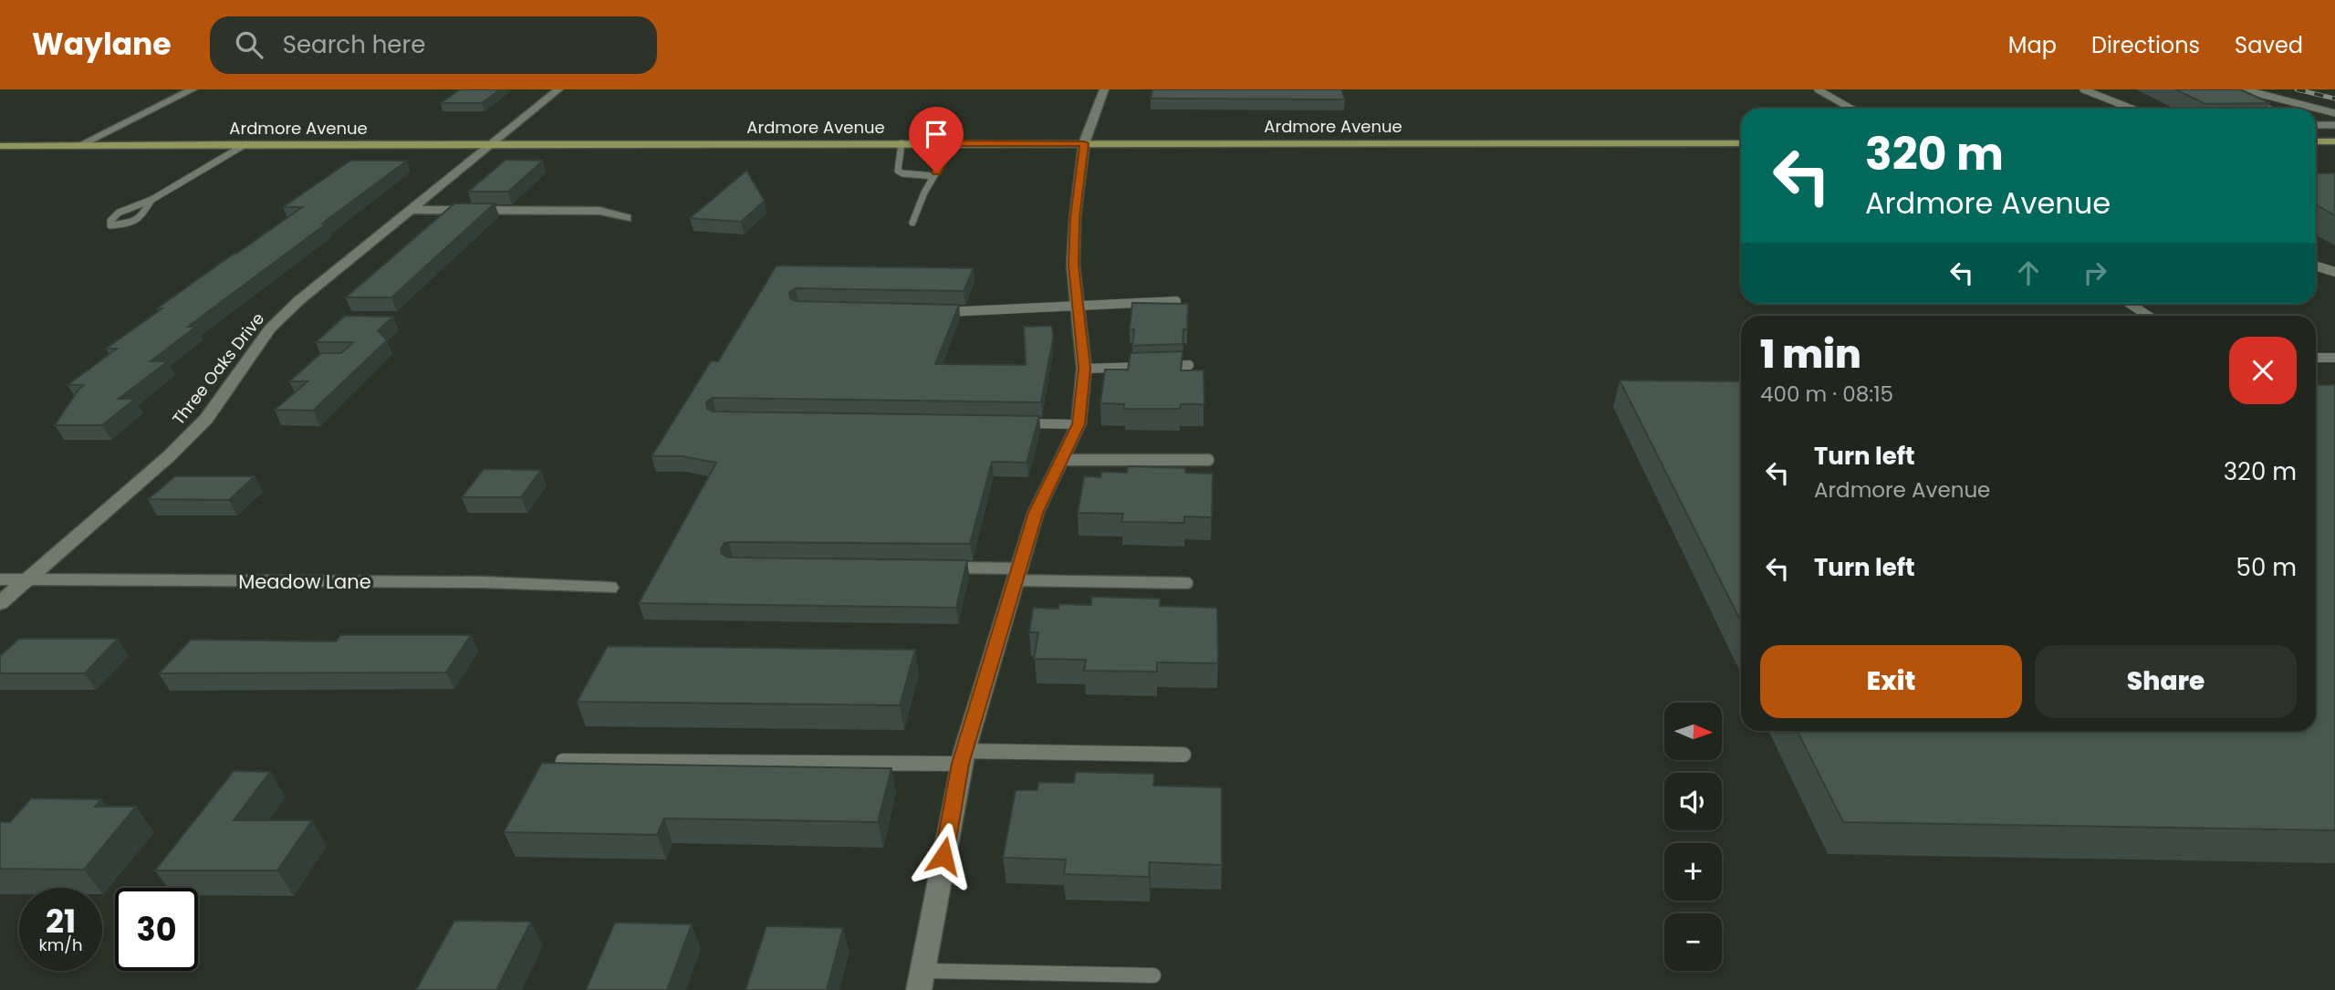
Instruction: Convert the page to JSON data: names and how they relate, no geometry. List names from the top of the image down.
{
  "streets": {
    "main road": ["Ardmore Avenue"],
    "street": ["Three Oaks Drive", "Meadow Lane"]
  },
  "crossings": [
    ["Ardmore Avenue", "Three Oaks Drive"],
    ["Three Oaks Drive", "Meadow Lane"]
  ],
  "north": "right",
  "page": {
    "header": "Waylane",
    "search": "Search here",
    "nav": ["Map", "Directions", "Saved"],
    "turn": ["320 m", "Ardmore Avenue"],
    "heading": ["1 min", "400 m · 08:15"],
    "list": [
      {
        "name": "Turn left",
        "note": "Ardmore Avenue",
        "value": "320 m"
      },
      {
        "name": "Turn left",
        "value": "50 m"
      }
    ],
    "buttons": ["Exit", "Share"],
    "map_buttons": ["+", "−"],
    "speed": "21 km/h",
    "limit": "30"
  }
}
